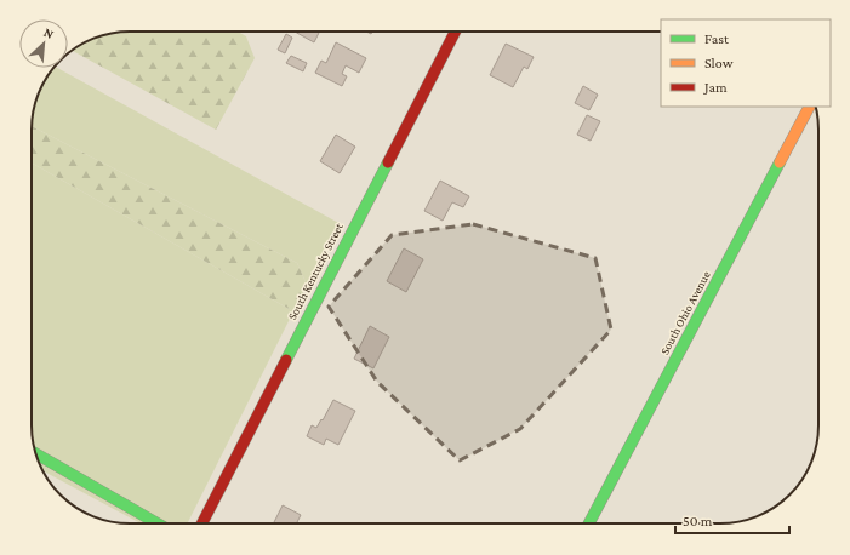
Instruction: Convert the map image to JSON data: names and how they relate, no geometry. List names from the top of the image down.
{
  "streets": {
    "street": ["South Kentucky Street", "South Ohio Avenue"]
  },
  "legend": ["Fast", "Slow", "Jam"],
  "scale_bar": "50 m",
  "north": "top right"
}
